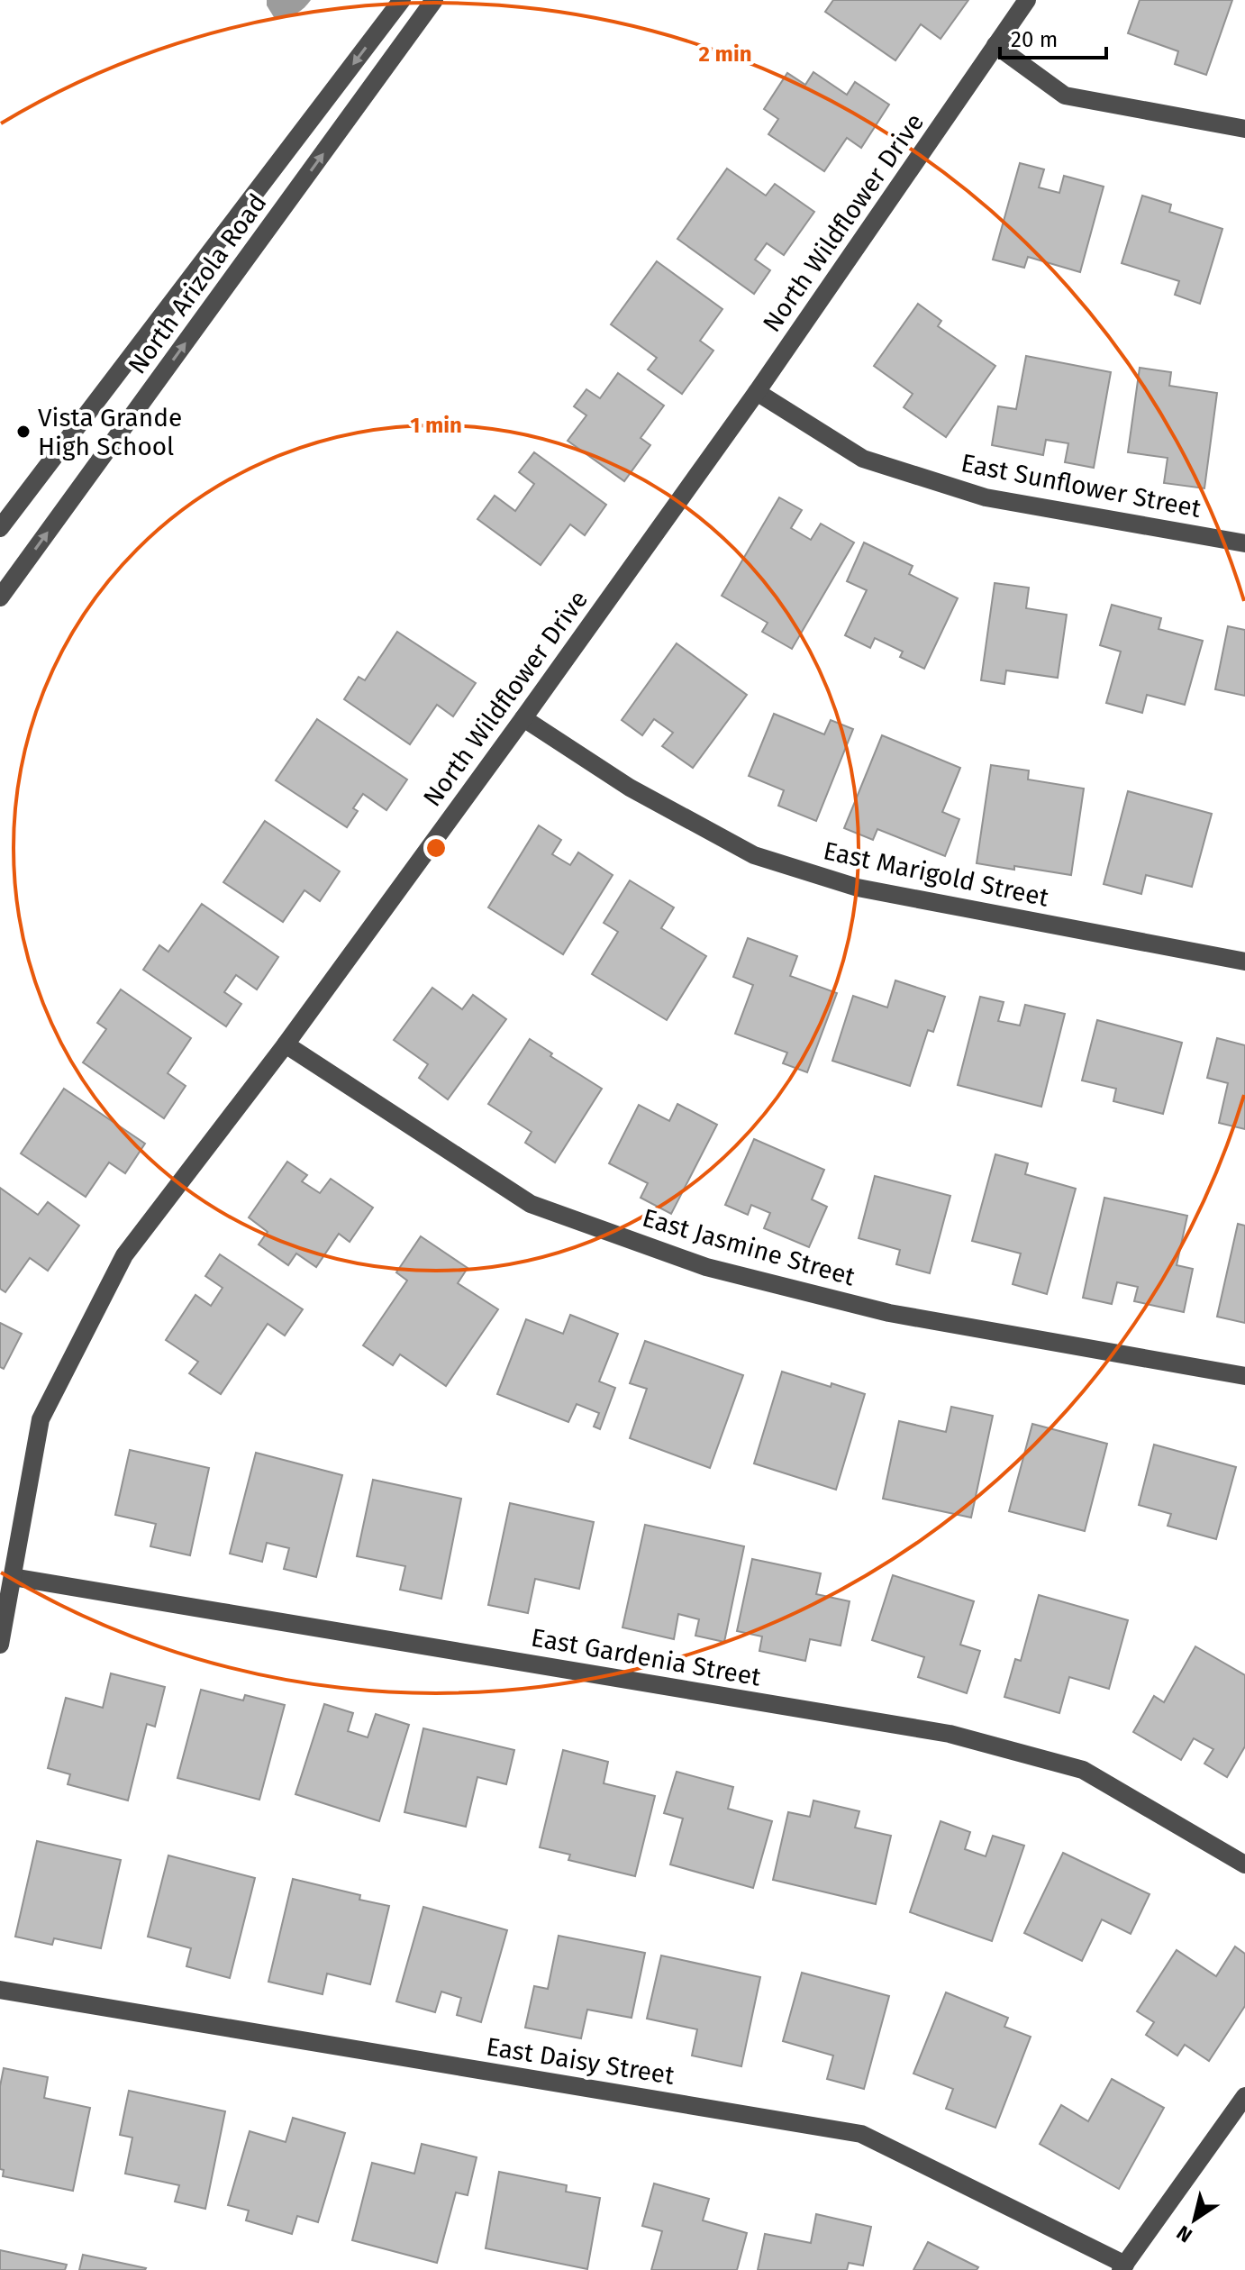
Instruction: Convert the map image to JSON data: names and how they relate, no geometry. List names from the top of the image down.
{
  "streets": {
    "street": [
      "North Wildflower Drive",
      "North Arizola Road",
      "East Sunflower Street",
      "East Marigold Street",
      "East Jasmine Street",
      "East Gardenia Street",
      "East Daisy Street"
    ]
  },
  "crossings": [
    ["North Wildflower Drive", "East Sunflower Street"],
    ["North Wildflower Drive", "East Marigold Street"],
    ["North Wildflower Drive", "East Jasmine Street"],
    ["North Wildflower Drive", "East Gardenia Street"]
  ],
  "places": ["Vista Grande High School"],
  "scale_bar": "20 m",
  "north": "bottom left",
  "rings": ["2 min", "1 min"]
}
